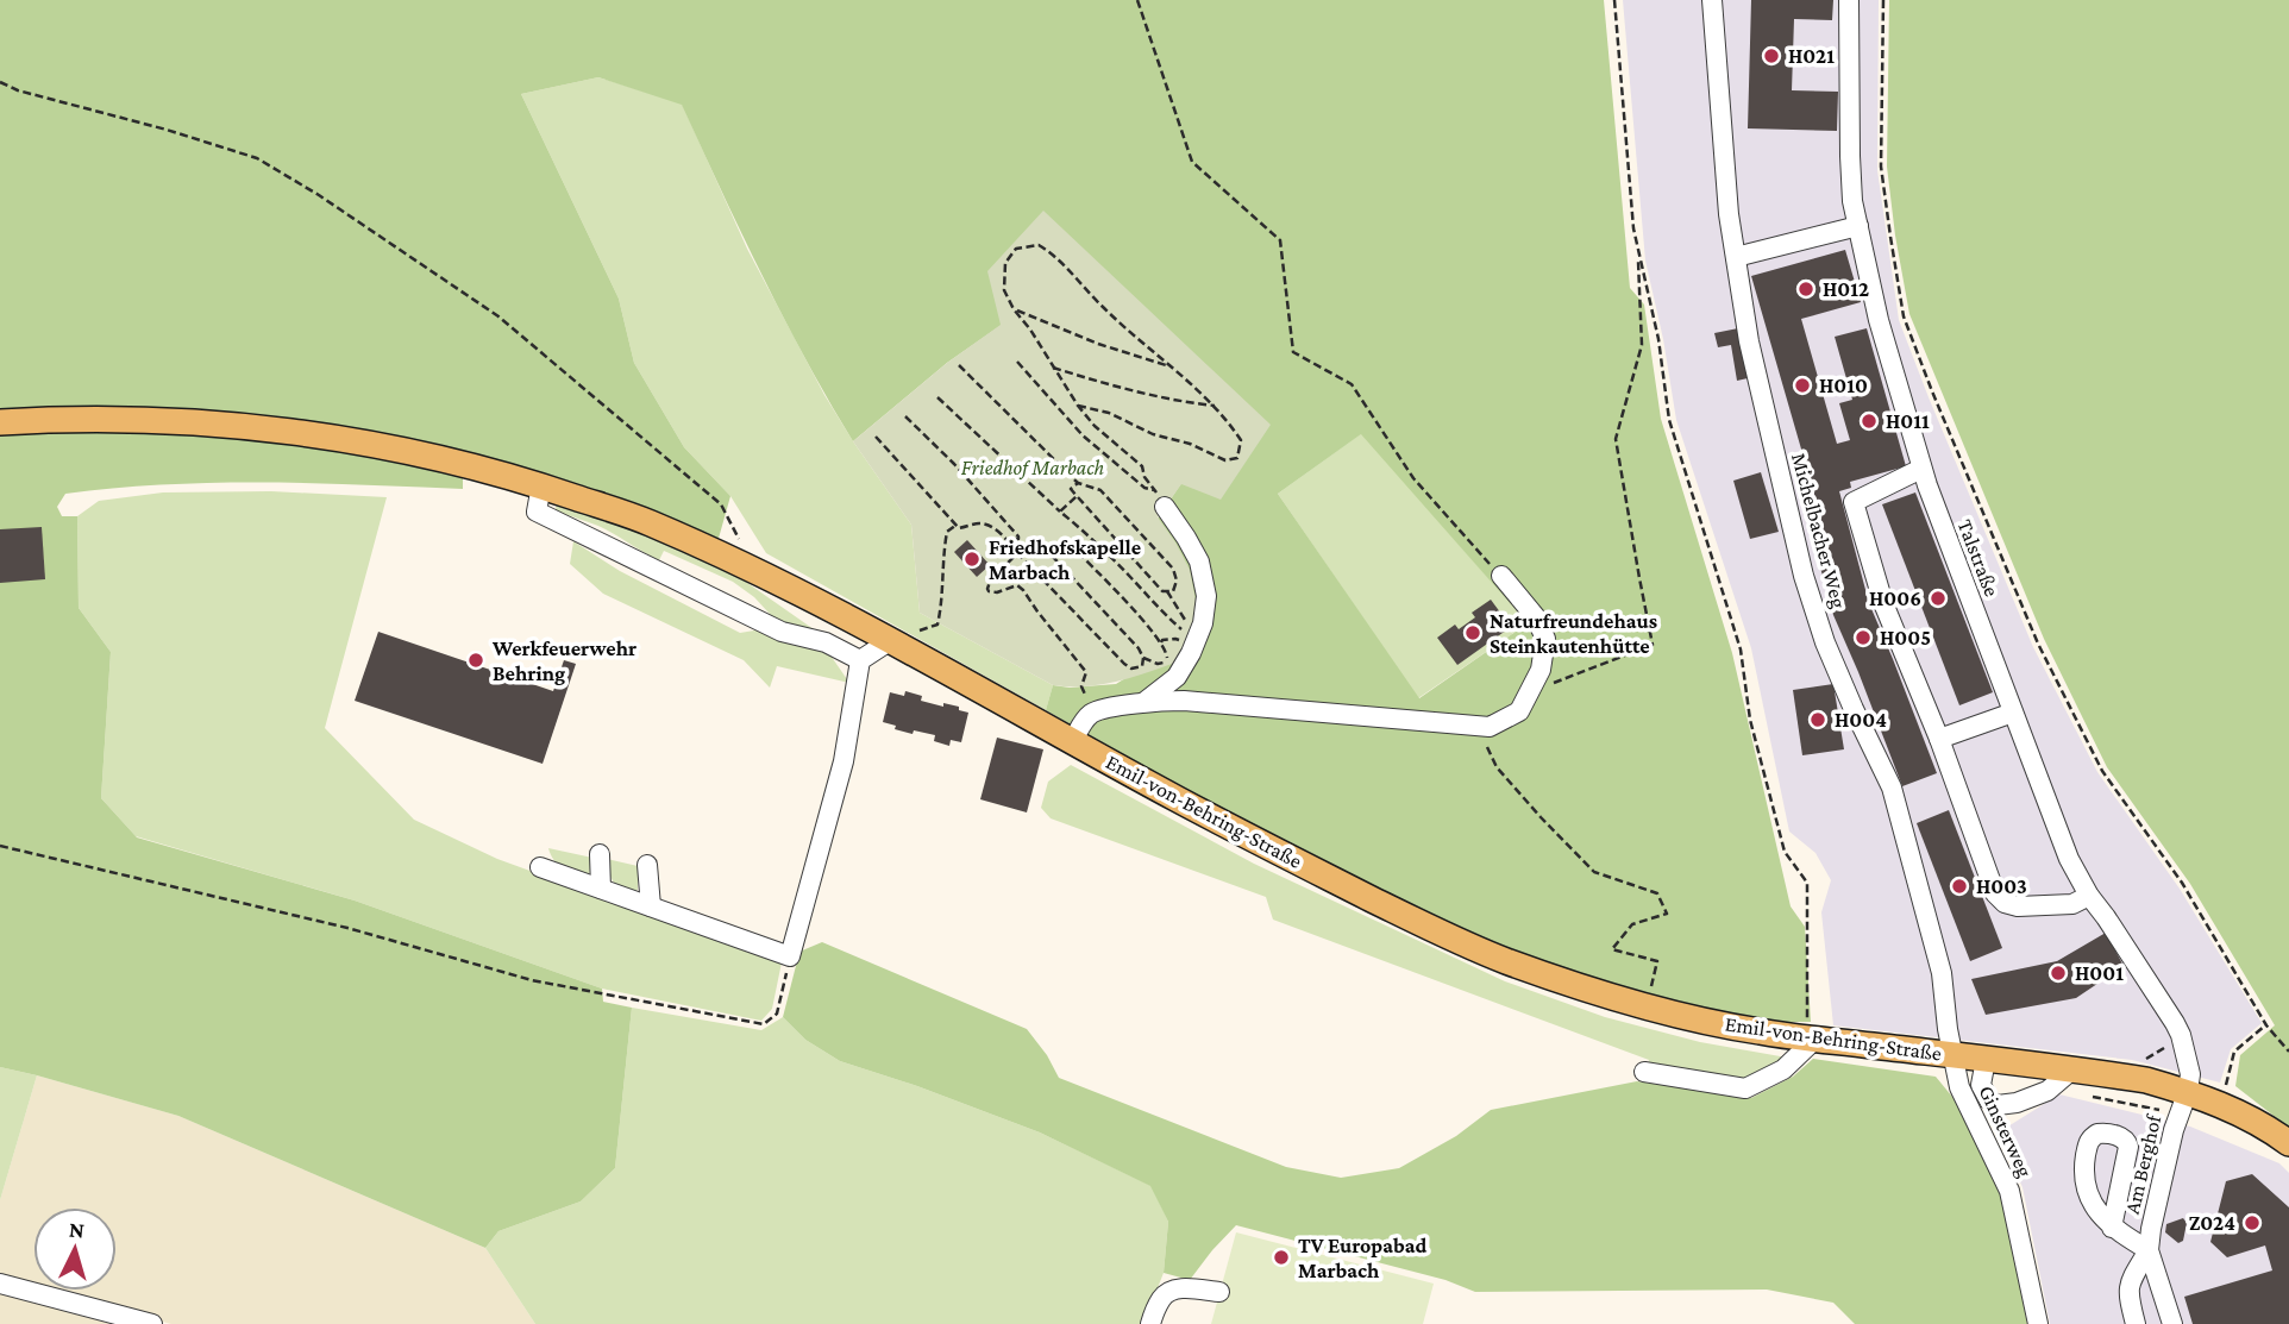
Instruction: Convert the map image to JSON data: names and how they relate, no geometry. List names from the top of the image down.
{
  "streets": {
    "main road": ["Emil-von-Behring-Straße"],
    "street": [
      "Michelbacher Weg",
      "Talstraße",
      "Ginsterweg",
      "Am Berghof"
    ]
  },
  "crossings": [
    ["Michelbacher Weg", "Emil-von-Behring-Straße"],
    ["Michelbacher Weg", "Ginsterweg"],
    ["Talstraße", "Emil-von-Behring-Straße"],
    ["Talstraße", "Am Berghof"],
    ["Emil-von-Behring-Straße", "Ginsterweg"],
    ["Emil-von-Behring-Straße", "Am Berghof"]
  ],
  "parks": ["Friedhof Marbach"],
  "places": [
    "H021",
    "H012",
    "H010",
    "H011",
    "Friedhofskapelle Marbach",
    "H006",
    "Naturfreundehaus Steinkautenhütte",
    "H005",
    "Werkfeuerwehr Behring",
    "H004",
    "H003",
    "H001",
    "Z024",
    "TV Europabad Marbach"
  ],
  "north": "top"
}
